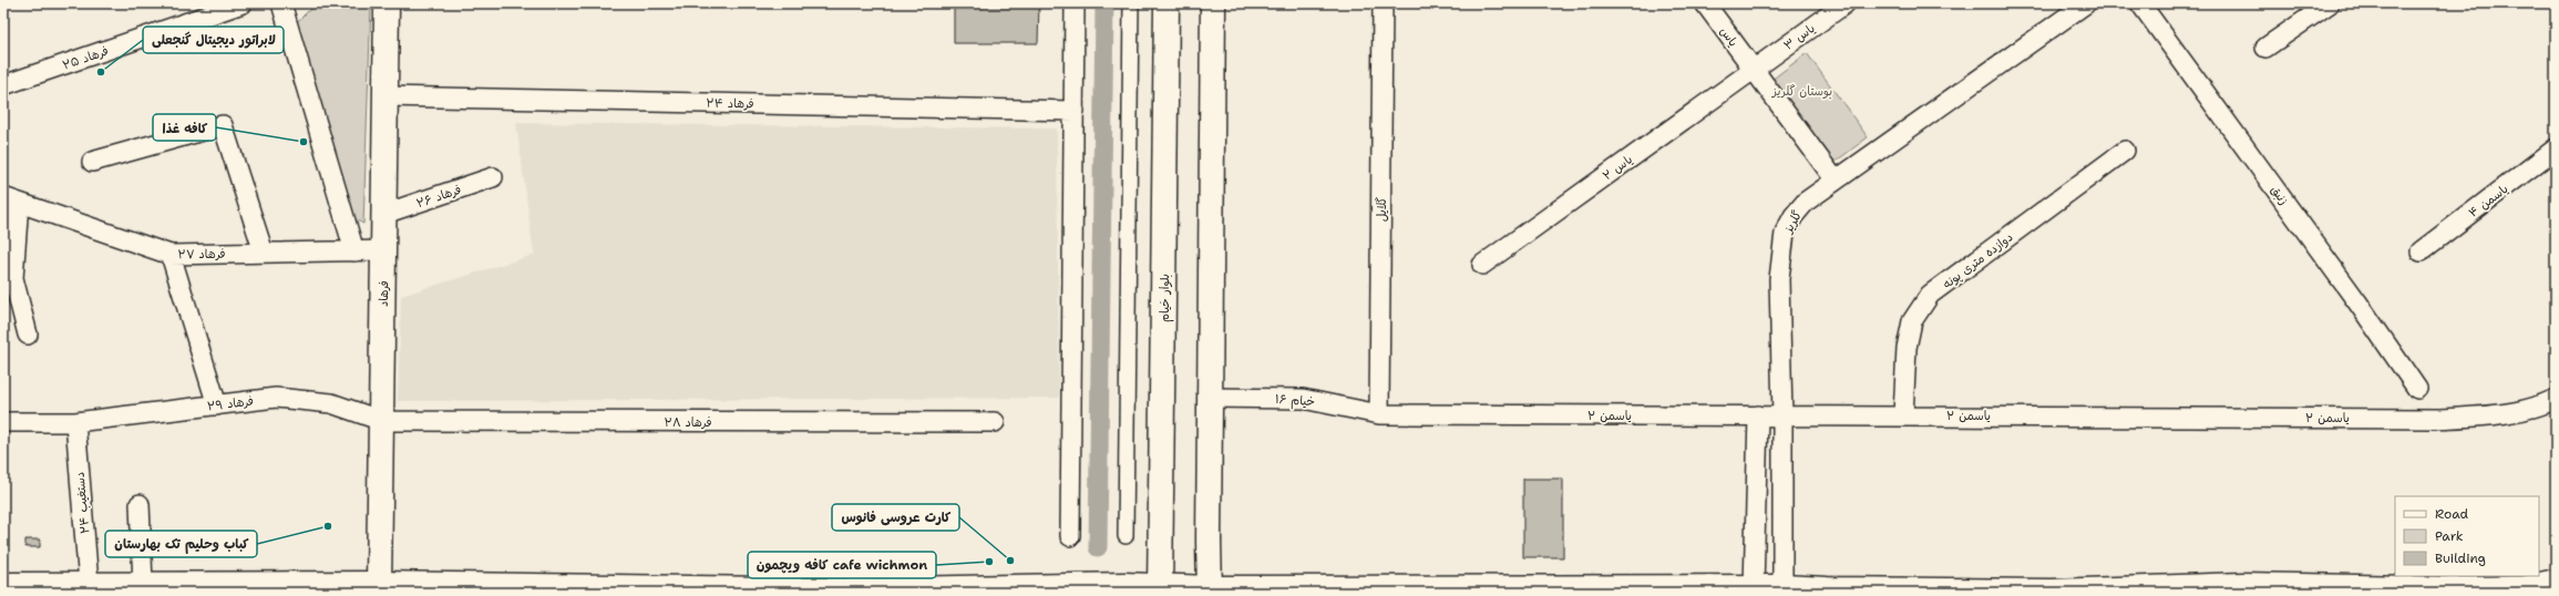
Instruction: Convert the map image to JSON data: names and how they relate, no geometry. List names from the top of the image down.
{
  "streets": {
    "main road": ["فرهاد", "بلوار خیام"],
    "street": [
      "یاس",
      "یاس ۳",
      "فرهاد ۲۵",
      "فرهاد ۲۴",
      "یاس ۲",
      "زنبق",
      "فرهاد ۲۶",
      "یاسمن ۴",
      "گلایل",
      "گلریز",
      "فرهاد ۲۷",
      "دوازده متری پونه",
      "خیام ۱۶",
      "فرهاد ۲۹",
      "یاسمن ۲",
      "فرهاد ۲۸",
      "دستغیب ۲۴"
    ]
  },
  "crossings": [
    ["یاس", "یاس ۳"],
    ["یاس", "یاس ۲"],
    ["یاس", "گلریز"],
    ["یاس ۳", "یاس ۲"],
    ["فرهاد ۲۴", "فرهاد"],
    ["فرهاد ۲۶", "فرهاد"],
    ["گلایل", "خیام ۱۶"],
    ["گلایل", "یاسمن ۲"],
    ["گلریز", "یاسمن ۲"],
    ["فرهاد ۲۷", "فرهاد"],
    ["دوازده متری پونه", "یاسمن ۲"],
    ["فرهاد", "فرهاد ۲۹"],
    ["فرهاد", "فرهاد ۲۸"],
    ["خیام ۱۶", "یاسمن ۲"],
    ["فرهاد ۲۹", "فرهاد ۲۸"],
    ["فرهاد ۲۹", "دستغیب ۲۴"]
  ],
  "parks": ["بوستان گلریز"],
  "places": [
    "لابراتور دیجیتال گنجعلی",
    "کافه غذا",
    "کباب وحلیم تک بهارستان",
    "کارت عروسی فانوس",
    "کافه ویچمون cafe wichmon"
  ],
  "legend": ["Road", "Park", "Building"]
}
